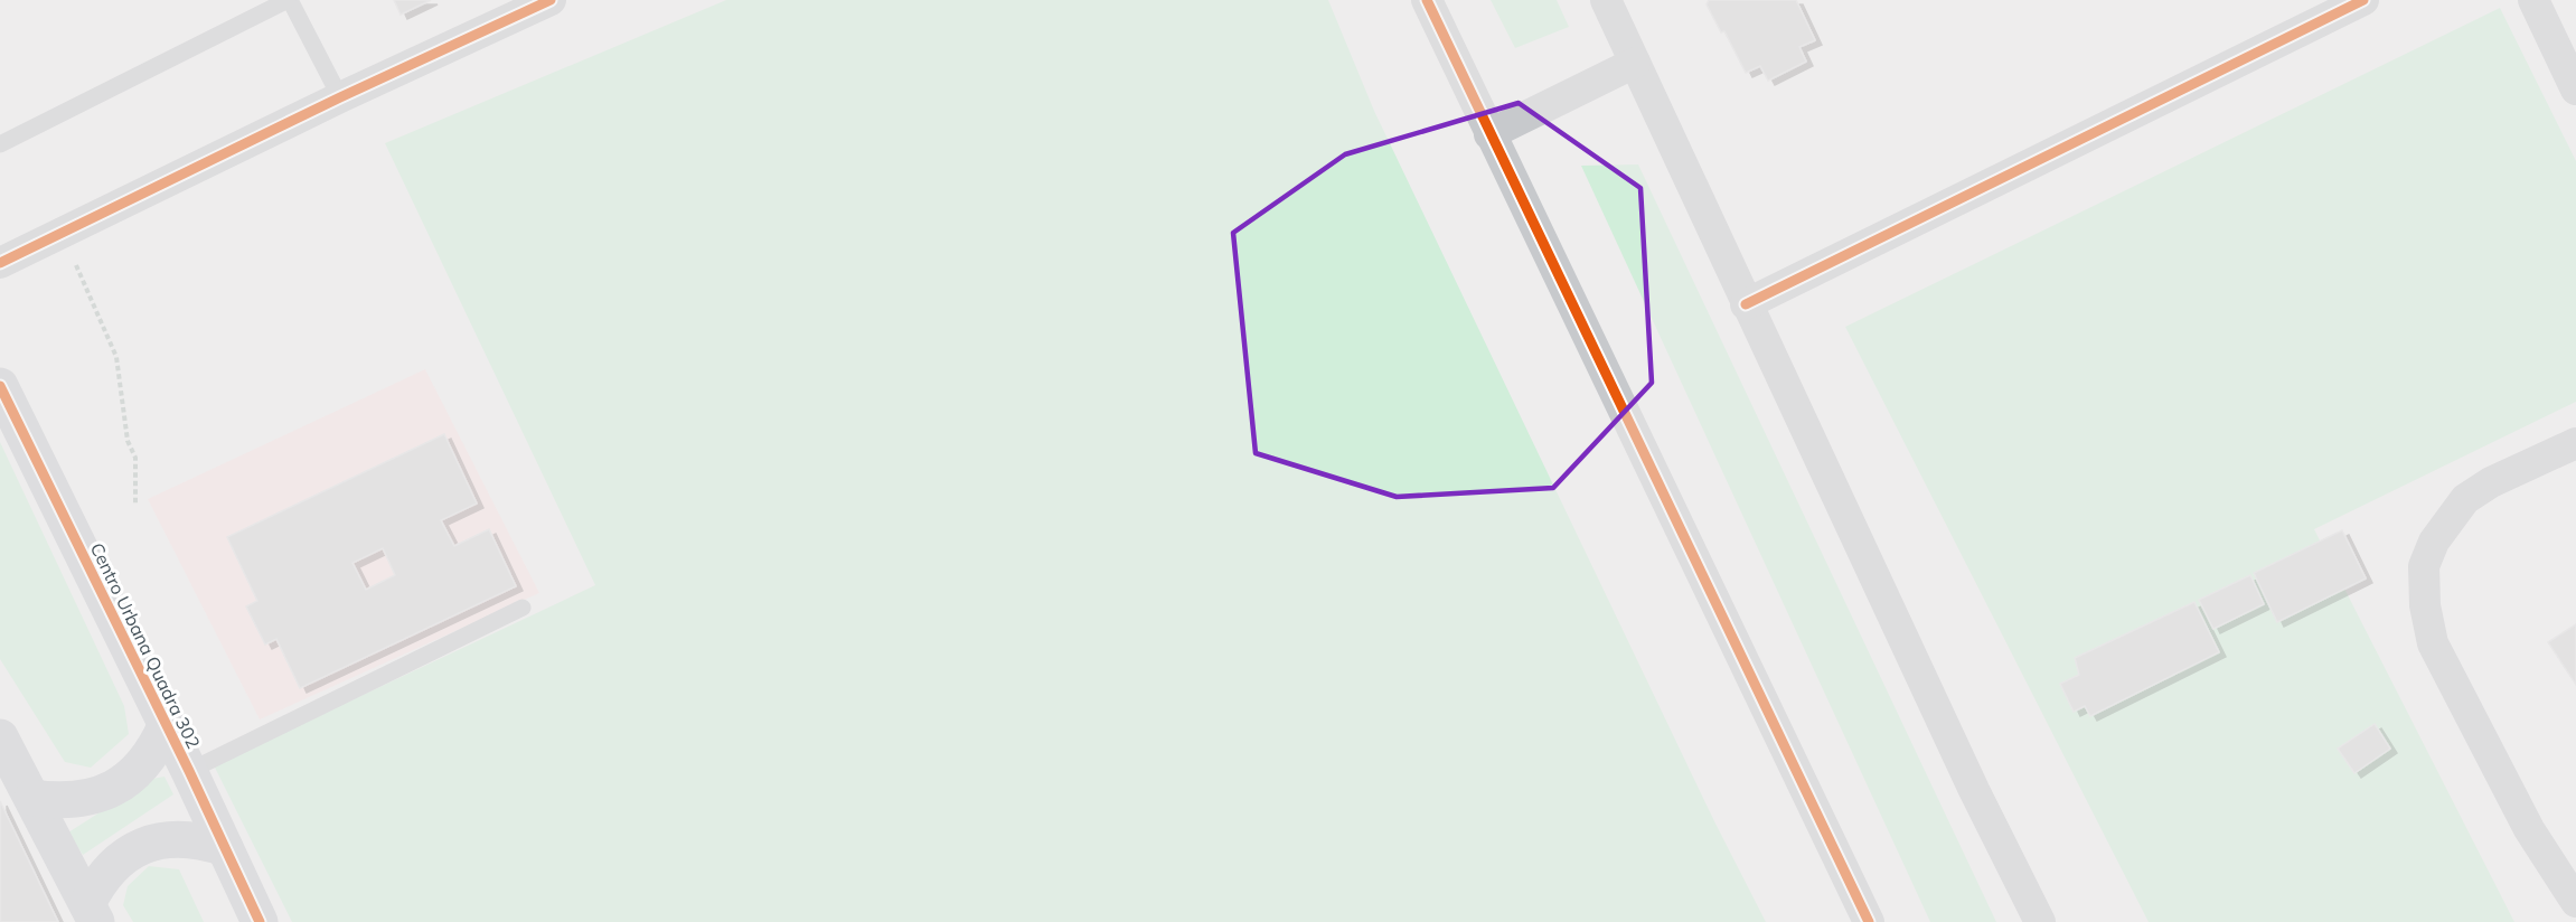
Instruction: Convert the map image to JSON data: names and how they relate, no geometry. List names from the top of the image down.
{
  "streets": {
    "street": ["Centro Urbana Quadra 302"]
  }
}
